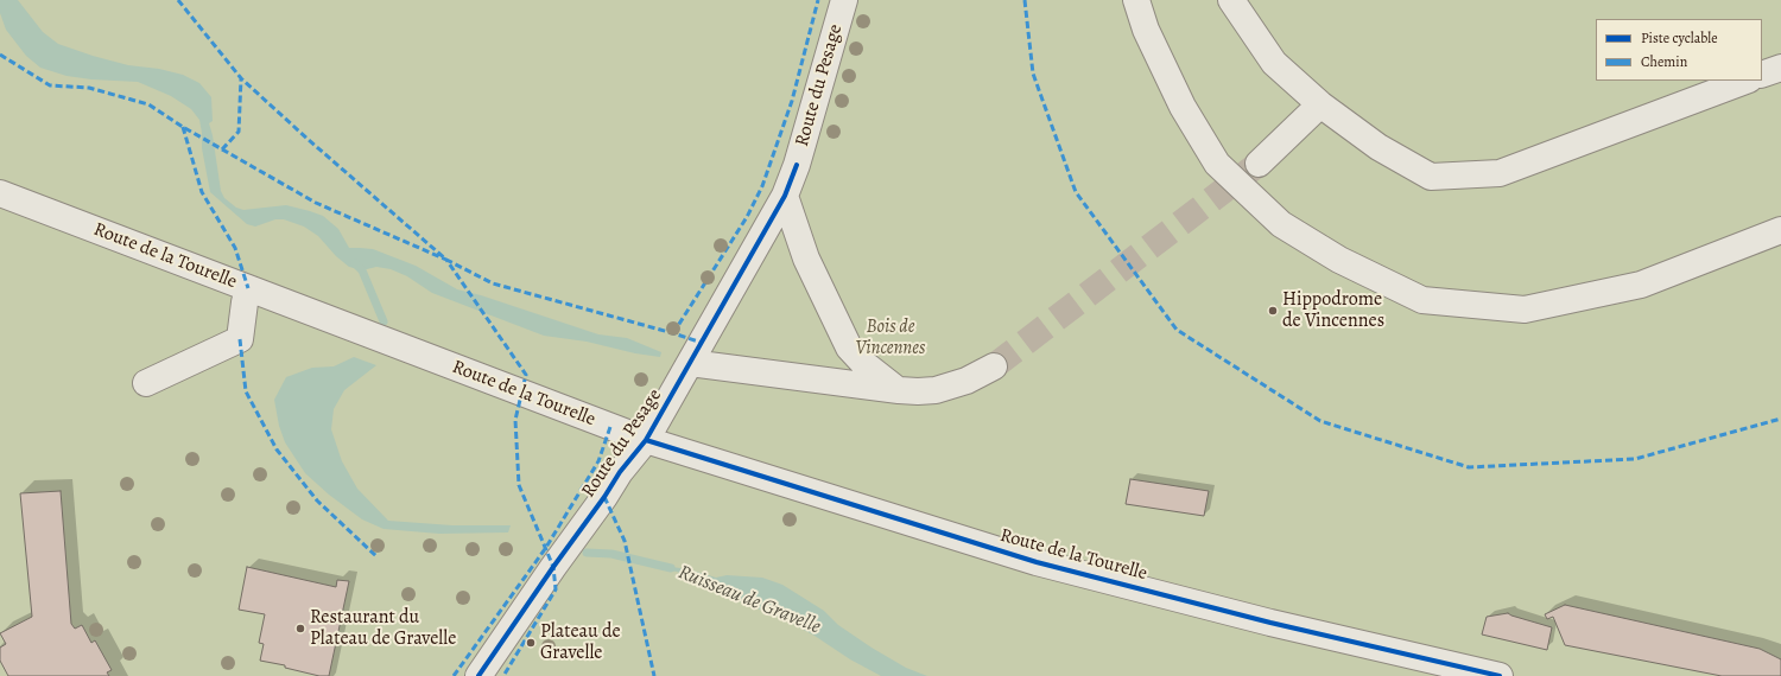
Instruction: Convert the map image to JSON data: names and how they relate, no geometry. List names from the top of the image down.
{
  "streets": {
    "street": ["Route du Pesage", "Route de la Tourelle"]
  },
  "crossings": [
    ["Route du Pesage", "Route de la Tourelle"]
  ],
  "water": ["Ruisseau de Gravelle"],
  "parks": ["Bois de Vincennes"],
  "places": ["Hippodrome de Vincennes", "Restaurant du Plateau de Gravelle", "Plateau de Gravelle"],
  "legend": ["Piste cyclable", "Chemin"]
}
